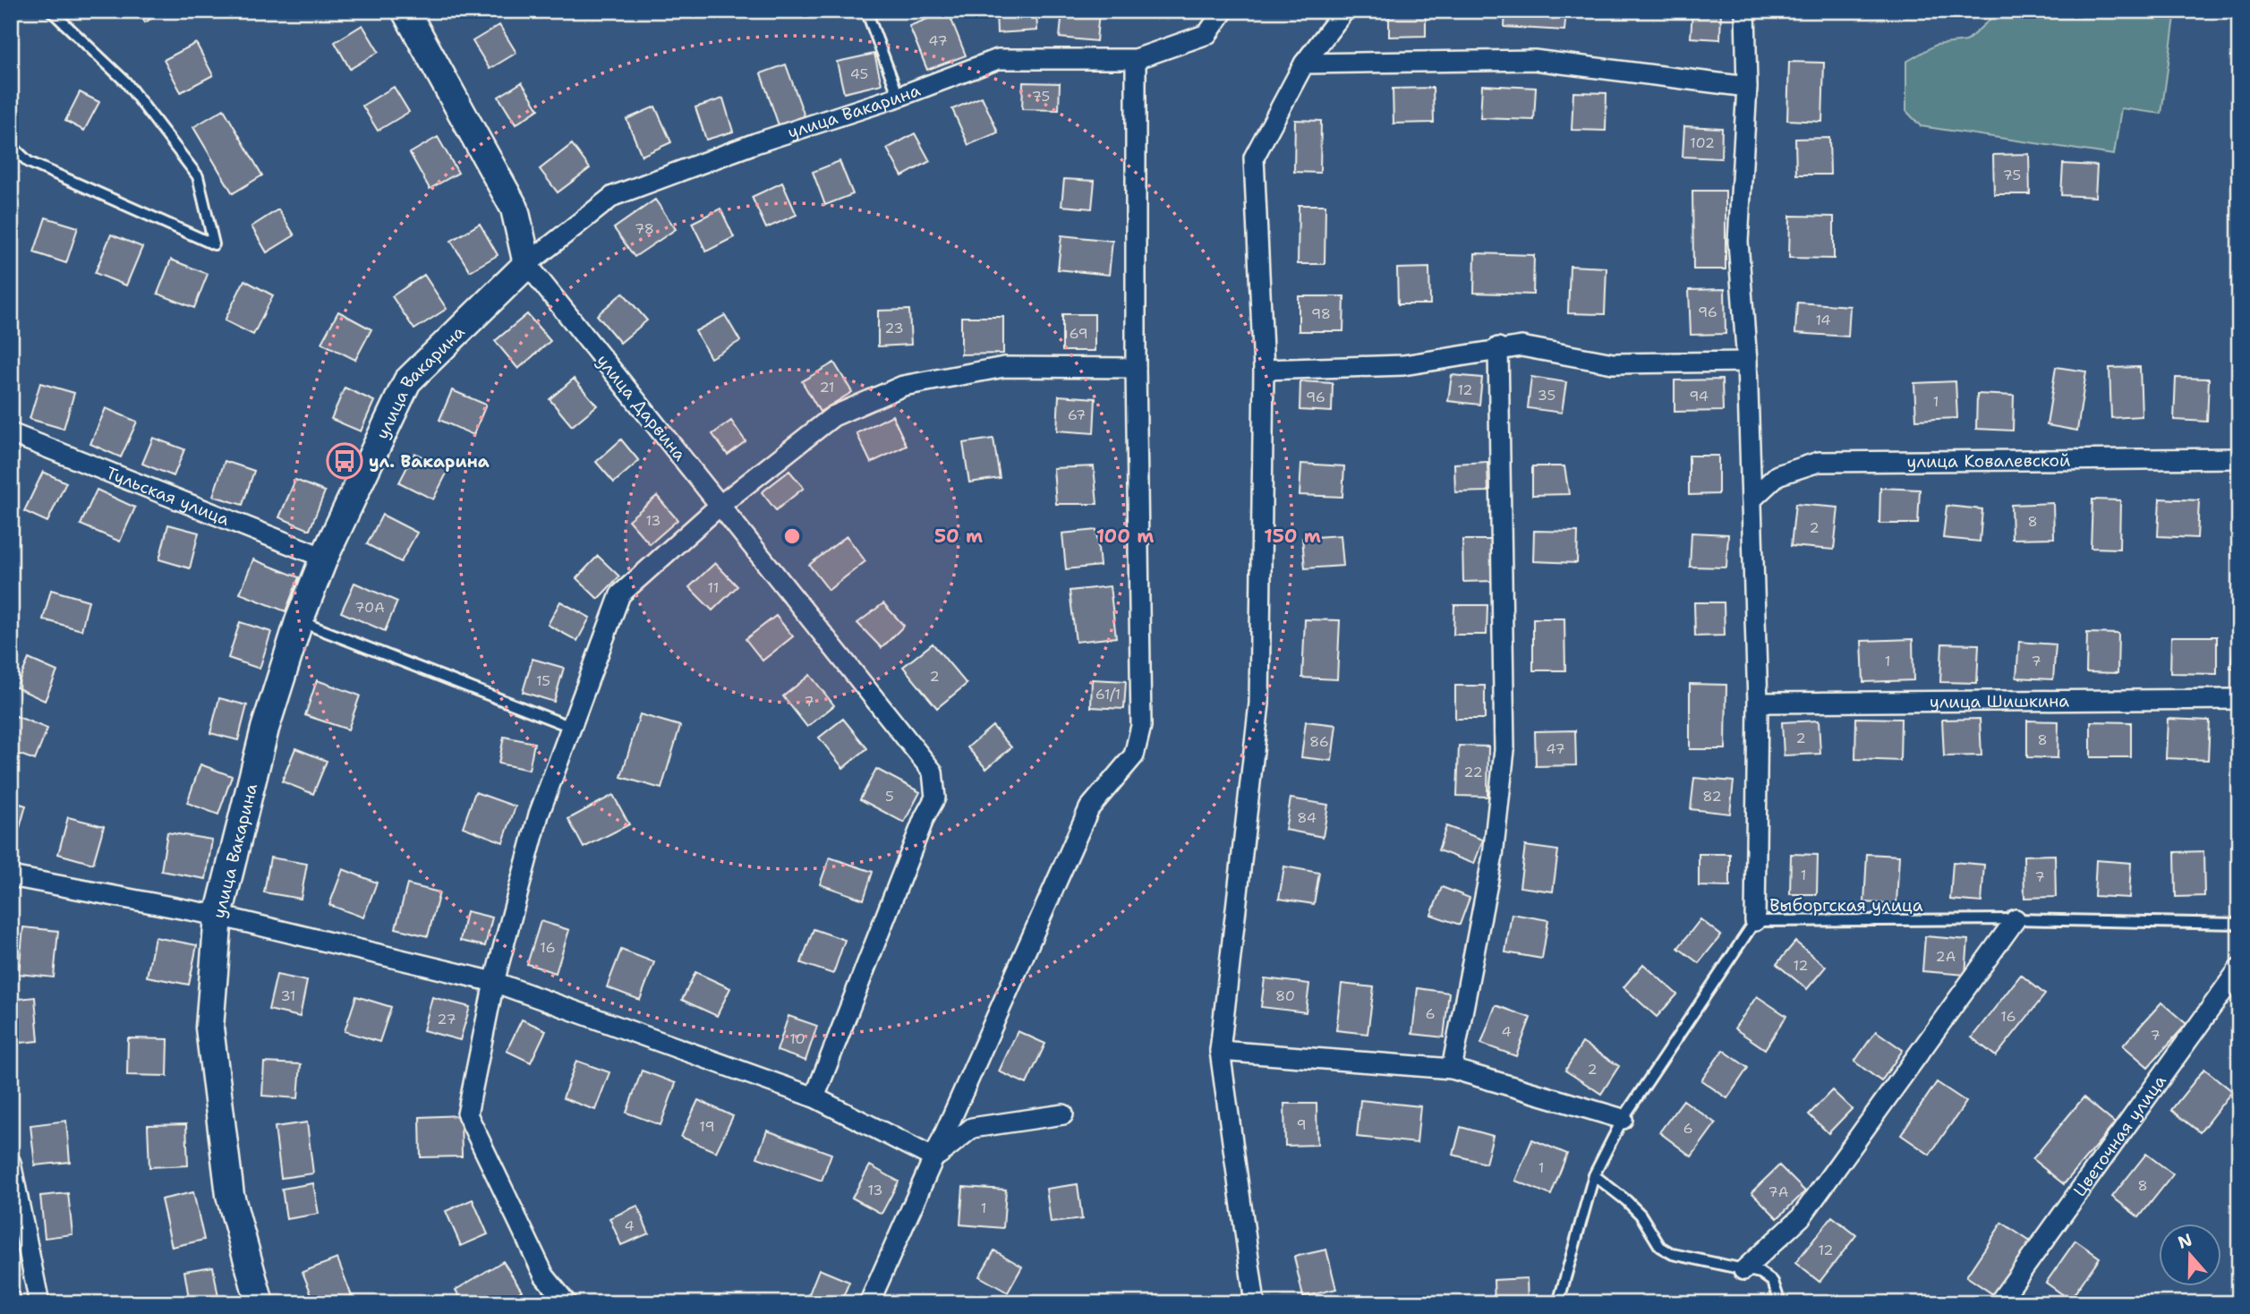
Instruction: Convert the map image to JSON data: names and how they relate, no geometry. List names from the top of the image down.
{
  "streets": {
    "street": [
      "улица Вакарина",
      "улица Дарвина",
      "улица Ковалевской",
      "Тульская улица",
      "улица Шишкина",
      "Цветочная улица"
    ],
    "lane": ["Выборгская улица"]
  },
  "crossings": [
    ["улица Вакарина", "улица Дарвина"],
    ["улица Вакарина", "Тульская улица"]
  ],
  "places": {
    "bus stop": ["ул. Вакарина"]
  },
  "house_numbers": [
    "47",
    "45",
    "75",
    "102",
    "75",
    "78",
    "96",
    "98",
    "14",
    "23",
    "69",
    "21",
    "12",
    "35",
    "94",
    "96",
    "1",
    "67",
    "13",
    "8",
    "2",
    "11",
    "70А",
    "1",
    "7",
    "2",
    "15",
    "61/1",
    "7",
    "2",
    "8",
    "86",
    "47",
    "22",
    "5",
    "82",
    "84",
    "1",
    "7",
    "16",
    "2А",
    "12",
    "31",
    "80",
    "6",
    "16",
    "27",
    "4",
    "7",
    "10",
    "2",
    "9",
    "19",
    "6",
    "1",
    "8",
    "13",
    "7А",
    "1",
    "4",
    "12"
  ],
  "north": "top",
  "rings": ["50 m", "100 m", "150 m"]
}
